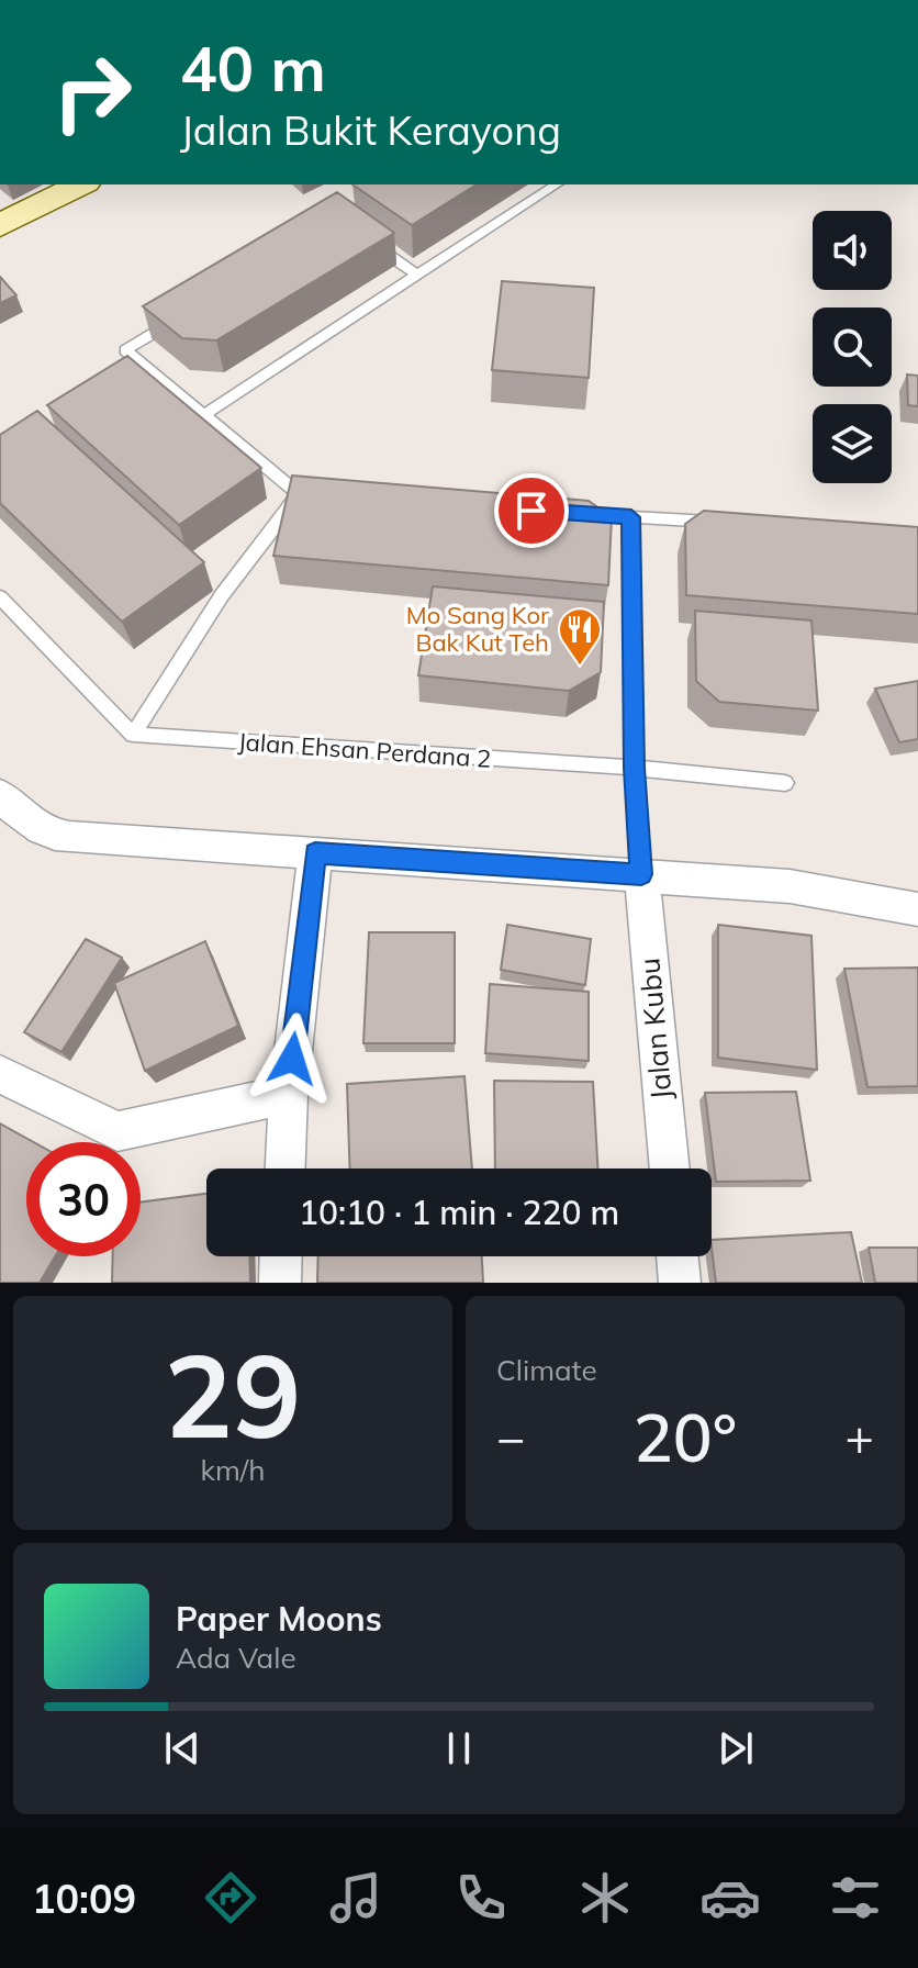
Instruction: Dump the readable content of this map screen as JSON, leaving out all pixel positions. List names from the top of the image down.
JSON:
{
  "streets": {
    "street": ["Jalan Kubu"],
    "lane": ["Jalan Ehsan Perdana 2"]
  },
  "places": {
    "restaurant": ["Mo Sang Kor Bak Kut Teh"]
  },
  "page": {
    "turn": ["40 m", "Jalan Bukit Kerayong"],
    "limit": "30",
    "trip": "10:10 · 1 min · 220 m",
    "tile": [
      ["29", "km/h"],
      "Climate"
    ],
    "heat": ["−", "20°", "+"],
    "song": ["Paper Moons", "Ada Vale"],
    "tabs": "10:09"
  }
}
